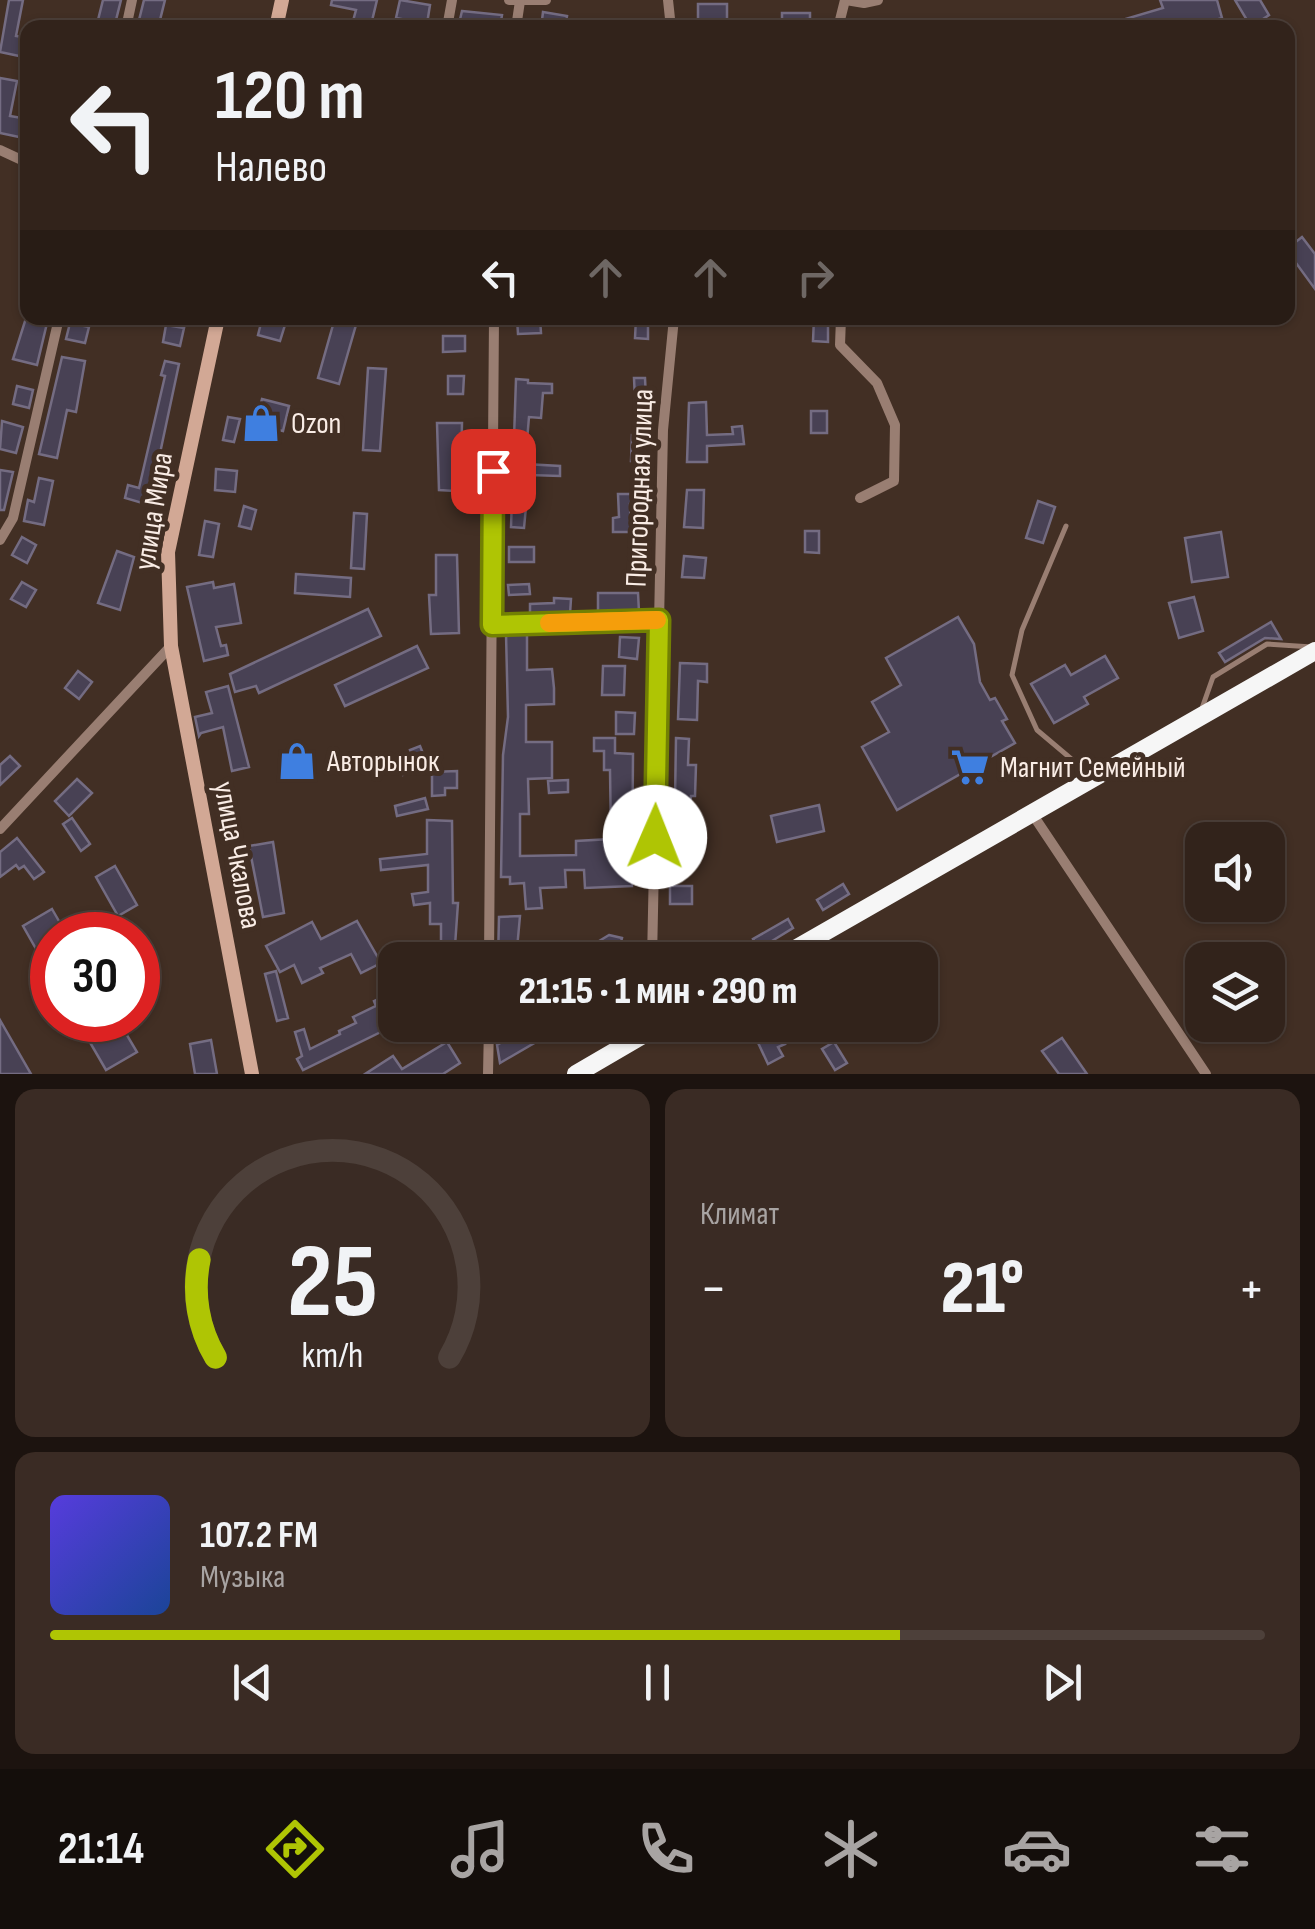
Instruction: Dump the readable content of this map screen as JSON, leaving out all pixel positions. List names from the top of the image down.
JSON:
{
  "streets": {
    "street": ["Пригородная улица", "улица Мира", "улица Чкалова"]
  },
  "crossings": [
    ["улица Мира", "улица Чкалова"]
  ],
  "places": {
    "shop": ["Ozon", "Авторынок"],
    "supermarket": ["Магнит Семейный"]
  },
  "page": {
    "turn": ["120 m", "Налево"],
    "limit": "30",
    "trip": "21:15 · 1 мин · 290 m",
    "tile": "Климат",
    "heat": ["−", "21°", "+"],
    "song": ["107.2 FM", "Музыка"],
    "tabs": "21:14",
    "gauge": ["25", "km/h"]
  }
}
